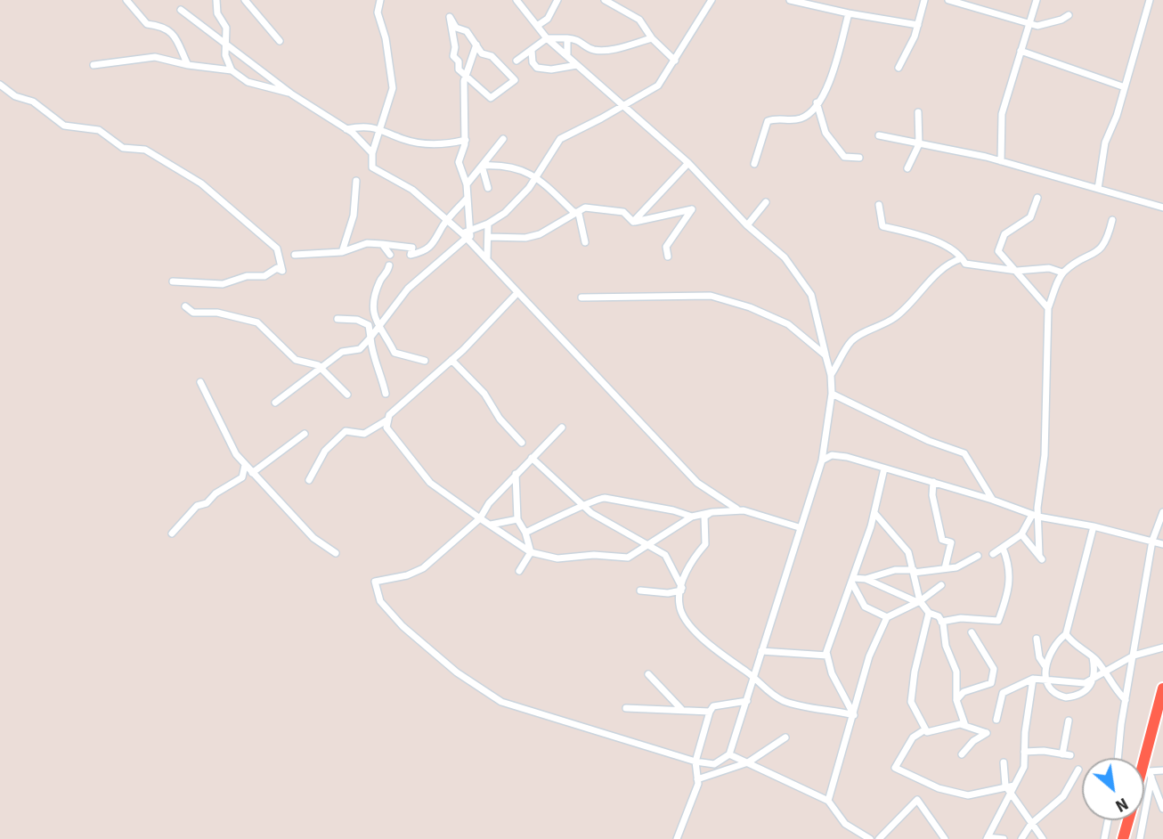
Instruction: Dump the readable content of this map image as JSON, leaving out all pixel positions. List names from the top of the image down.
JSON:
{
  "north": "bottom right"
}
